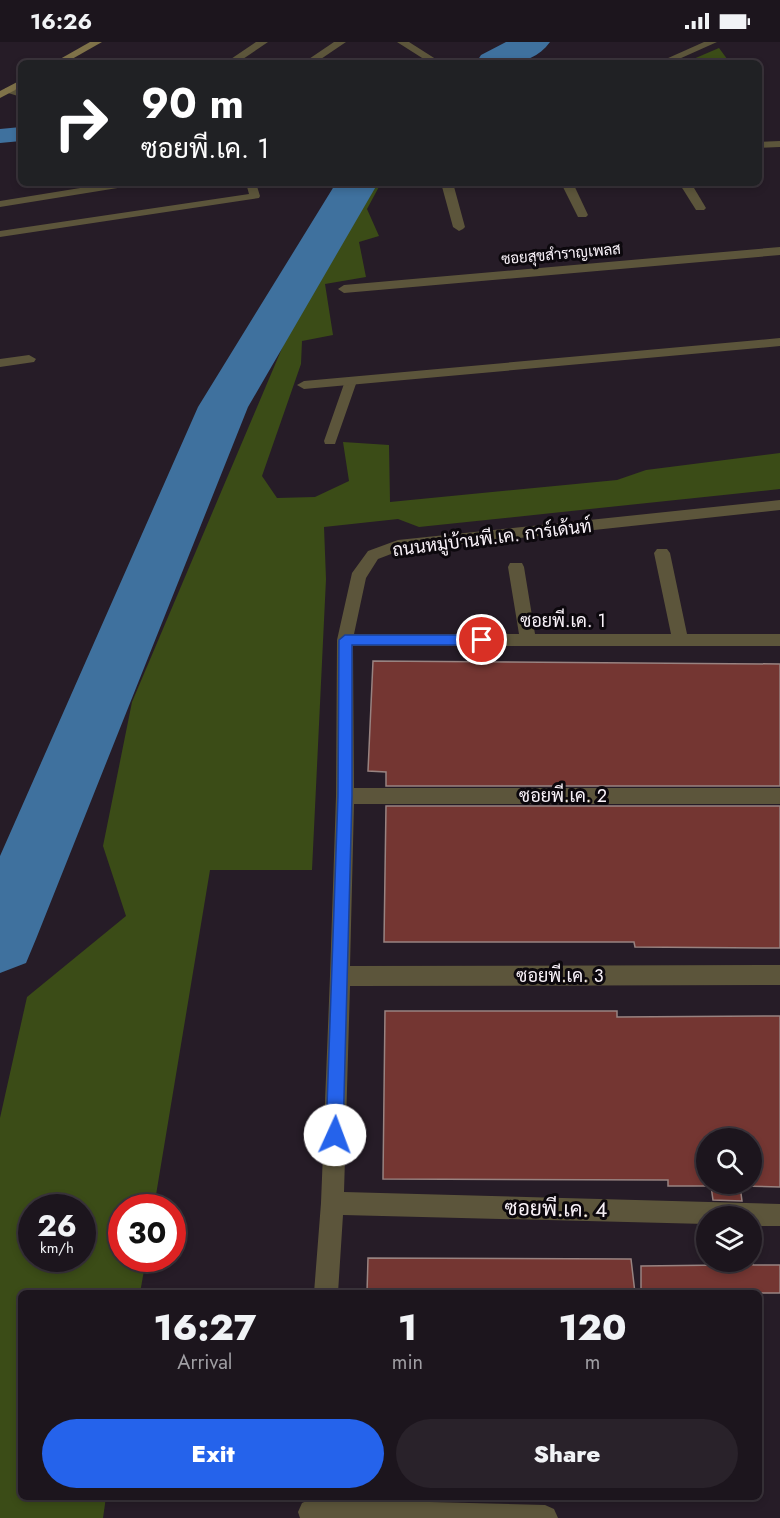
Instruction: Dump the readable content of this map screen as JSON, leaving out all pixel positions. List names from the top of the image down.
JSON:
{
  "streets": {
    "street": [
      "ซอยสุขสำราญเพลส",
      "ถนนหมู่บ้านพี.เค. การ์เด้นท์",
      "ซอยพี.เค. 1",
      "ซอยพี.เค. 2",
      "ซอยพี.เค. 3",
      "ซอยพี.เค. 4"
    ]
  },
  "crossings": [
    ["ถนนหมู่บ้านพี.เค. การ์เด้นท์", "ซอยพี.เค. 1"],
    ["ถนนหมู่บ้านพี.เค. การ์เด้นท์", "ซอยพี.เค. 2"],
    ["ถนนหมู่บ้านพี.เค. การ์เด้นท์", "ซอยพี.เค. 3"],
    ["ถนนหมู่บ้านพี.เค. การ์เด้นท์", "ซอยพี.เค. 4"]
  ],
  "page": {
    "status": "16:26",
    "turn": ["90 m", "ซอยพี.เค. 1"],
    "speed": "26 km/h",
    "limit": "30",
    "eta": [
      "16:27",
      "Arrival",
      "1",
      "min",
      "120",
      "m"
    ],
    "buttons": ["Exit", "Share"]
  }
}
